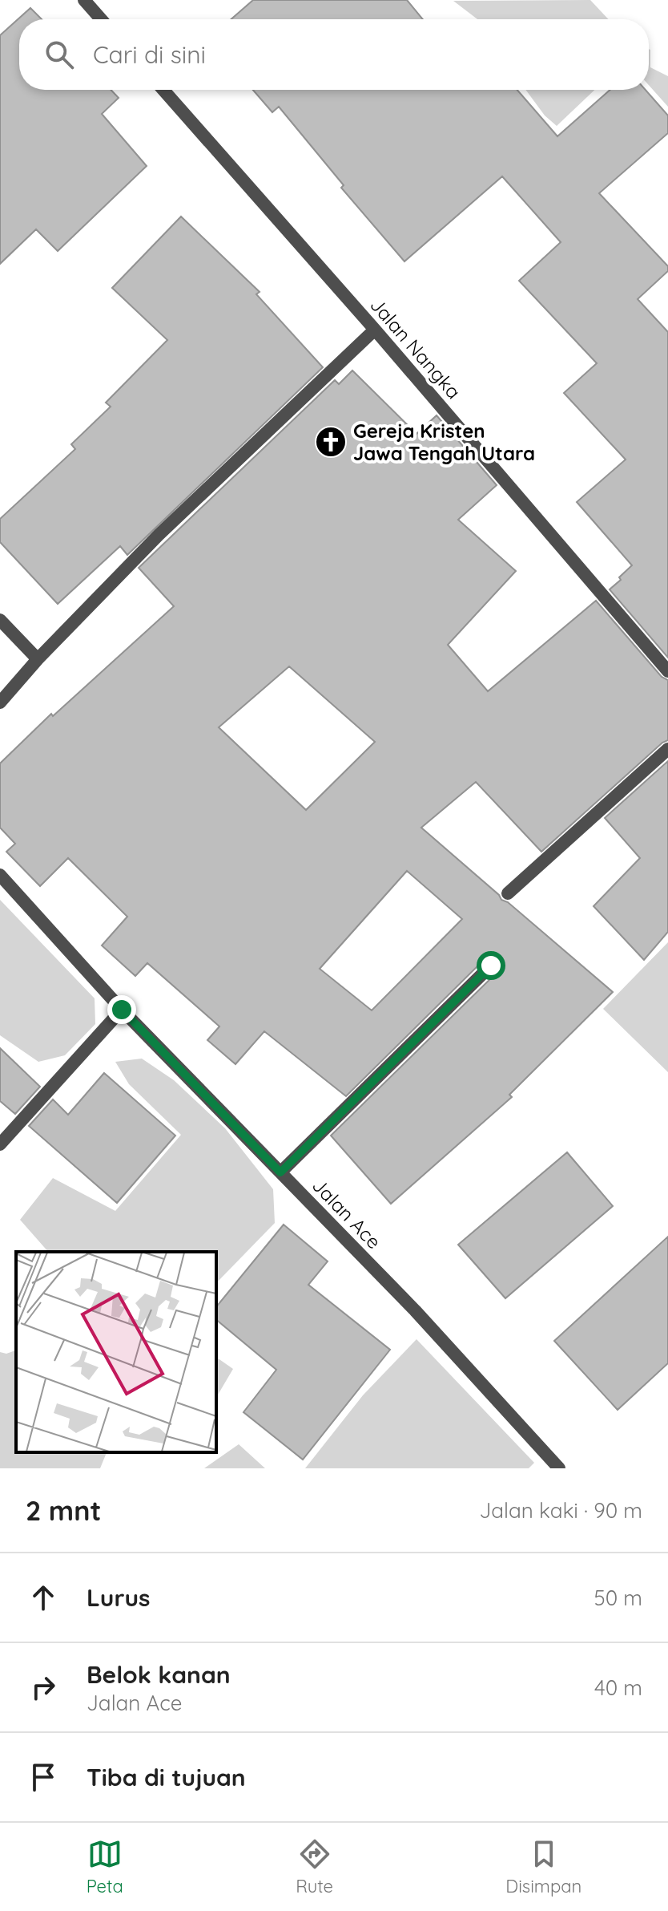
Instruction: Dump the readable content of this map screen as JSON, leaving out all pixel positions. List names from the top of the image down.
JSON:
{
  "streets": {
    "street": ["Jalan Nangka", "Jalan Ace"]
  },
  "places": {
    "church": ["Gereja Kristen Jawa Tengah Utara"]
  },
  "page": {
    "search": "Cari di sini",
    "heading": ["2 mnt", "Jalan kaki · 90 m"],
    "list": [
      ["Lurus", "50 m"],
      ["Belok kanan", "Jalan Ace", "40 m"],
      "Tiba di tujuan"
    ],
    "nav": ["Peta", "Rute", "Disimpan"]
  }
}
